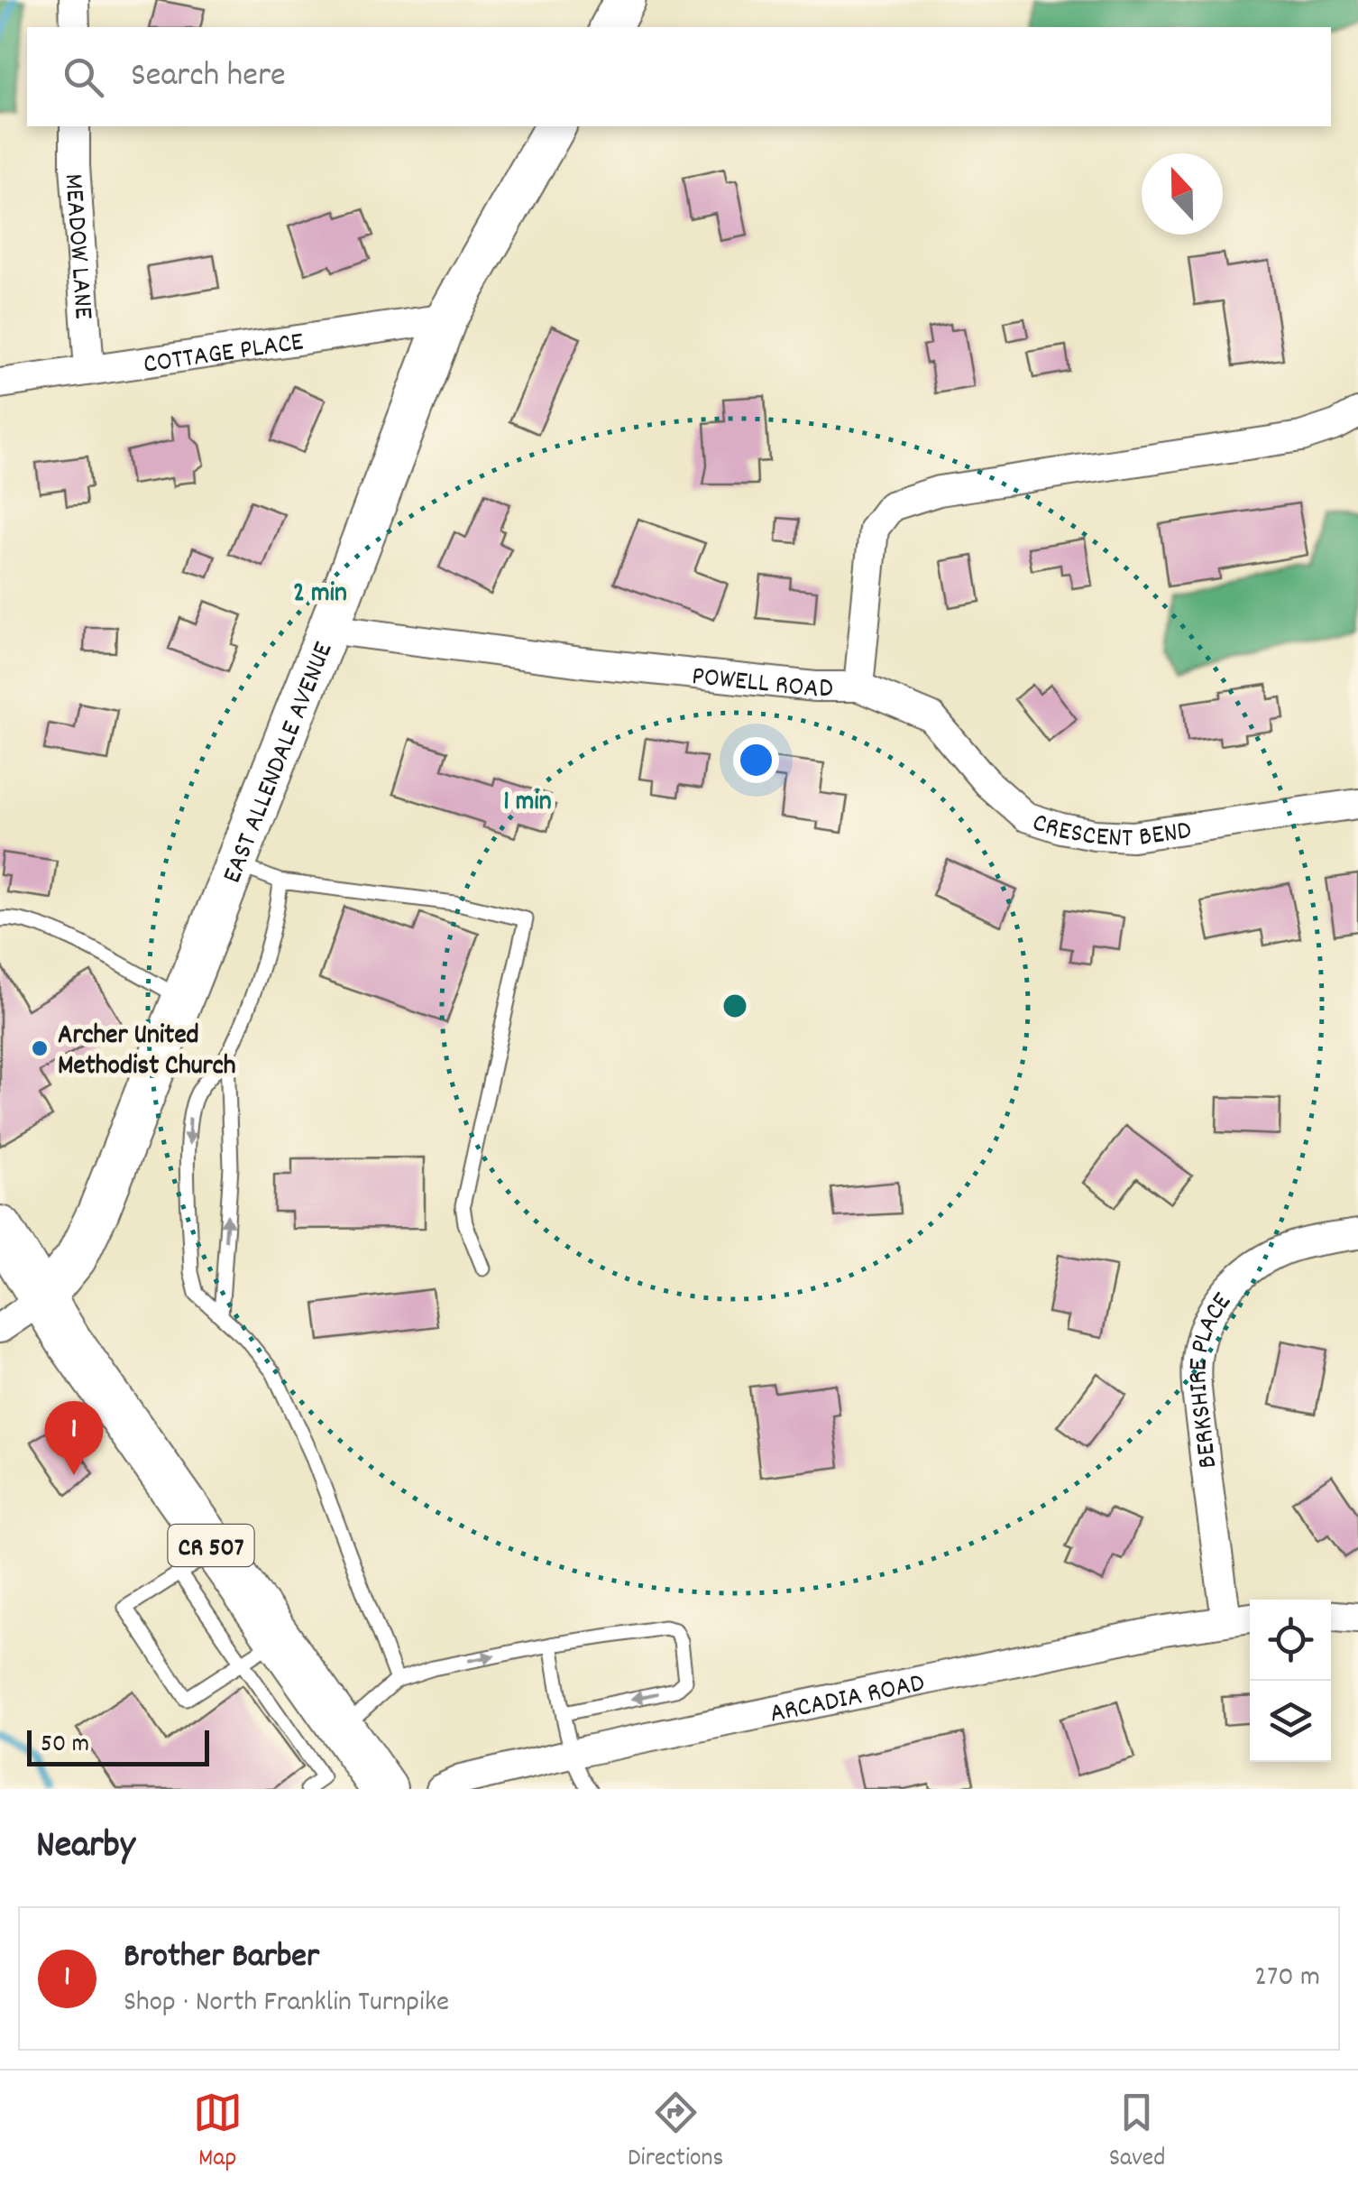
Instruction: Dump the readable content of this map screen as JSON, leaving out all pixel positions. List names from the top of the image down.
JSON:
{
  "streets": {
    "main road": ["EAST ALLENDALE AVENUE", "CR 507"],
    "street": [
      "MEADOW LANE",
      "COTTAGE PLACE",
      "POWELL ROAD",
      "CRESCENT BEND",
      "BERKSHIRE PLACE",
      "ARCADIA ROAD"
    ]
  },
  "crossings": [
    ["MEADOW LANE", "COTTAGE PLACE"],
    ["COTTAGE PLACE", "EAST ALLENDALE AVENUE"],
    ["POWELL ROAD", "EAST ALLENDALE AVENUE"],
    ["POWELL ROAD", "CRESCENT BEND"],
    ["EAST ALLENDALE AVENUE", "CR 507"],
    ["BERKSHIRE PLACE", "ARCADIA ROAD"]
  ],
  "places": ["Archer United Methodist Church"],
  "scale_bar": "50 m",
  "north": "top",
  "page": {
    "search": "Search here",
    "pins": "1",
    "scale": "50 m",
    "heading": "Nearby",
    "list": [
      {
        "mark": "1",
        "name": "Brother Barber",
        "note": "Shop · North Franklin Turnpike",
        "value": "270 m"
      }
    ],
    "nav": ["Map", "Directions", "Saved"]
  },
  "rings": ["2 min", "1 min"]
}
